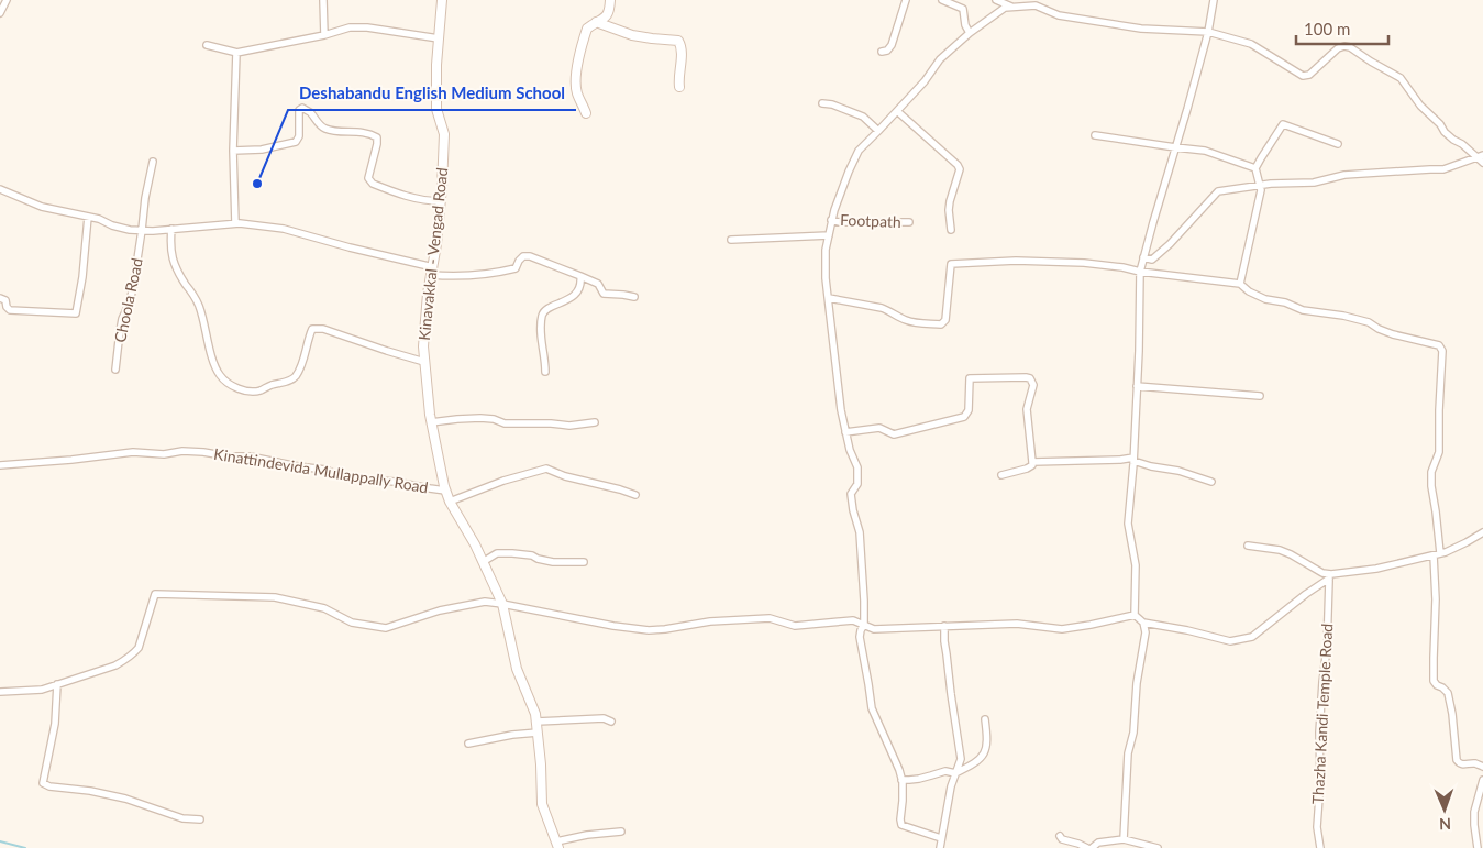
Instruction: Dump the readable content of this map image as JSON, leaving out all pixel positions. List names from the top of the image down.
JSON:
{
  "streets": {
    "main road": ["Kinavakkal - Vengad Road"],
    "street": [
      "Footpath",
      "Choola Road",
      "Kinattindevida Mullappally Road",
      "Thazha Kandi Temple Road"
    ]
  },
  "crossings": [
    ["Kinavakkal - Vengad Road", "Kinattindevida Mullappally Road"]
  ],
  "places": ["Deshabandu English Medium School"],
  "scale_bar": "100 m",
  "north": "bottom"
}
